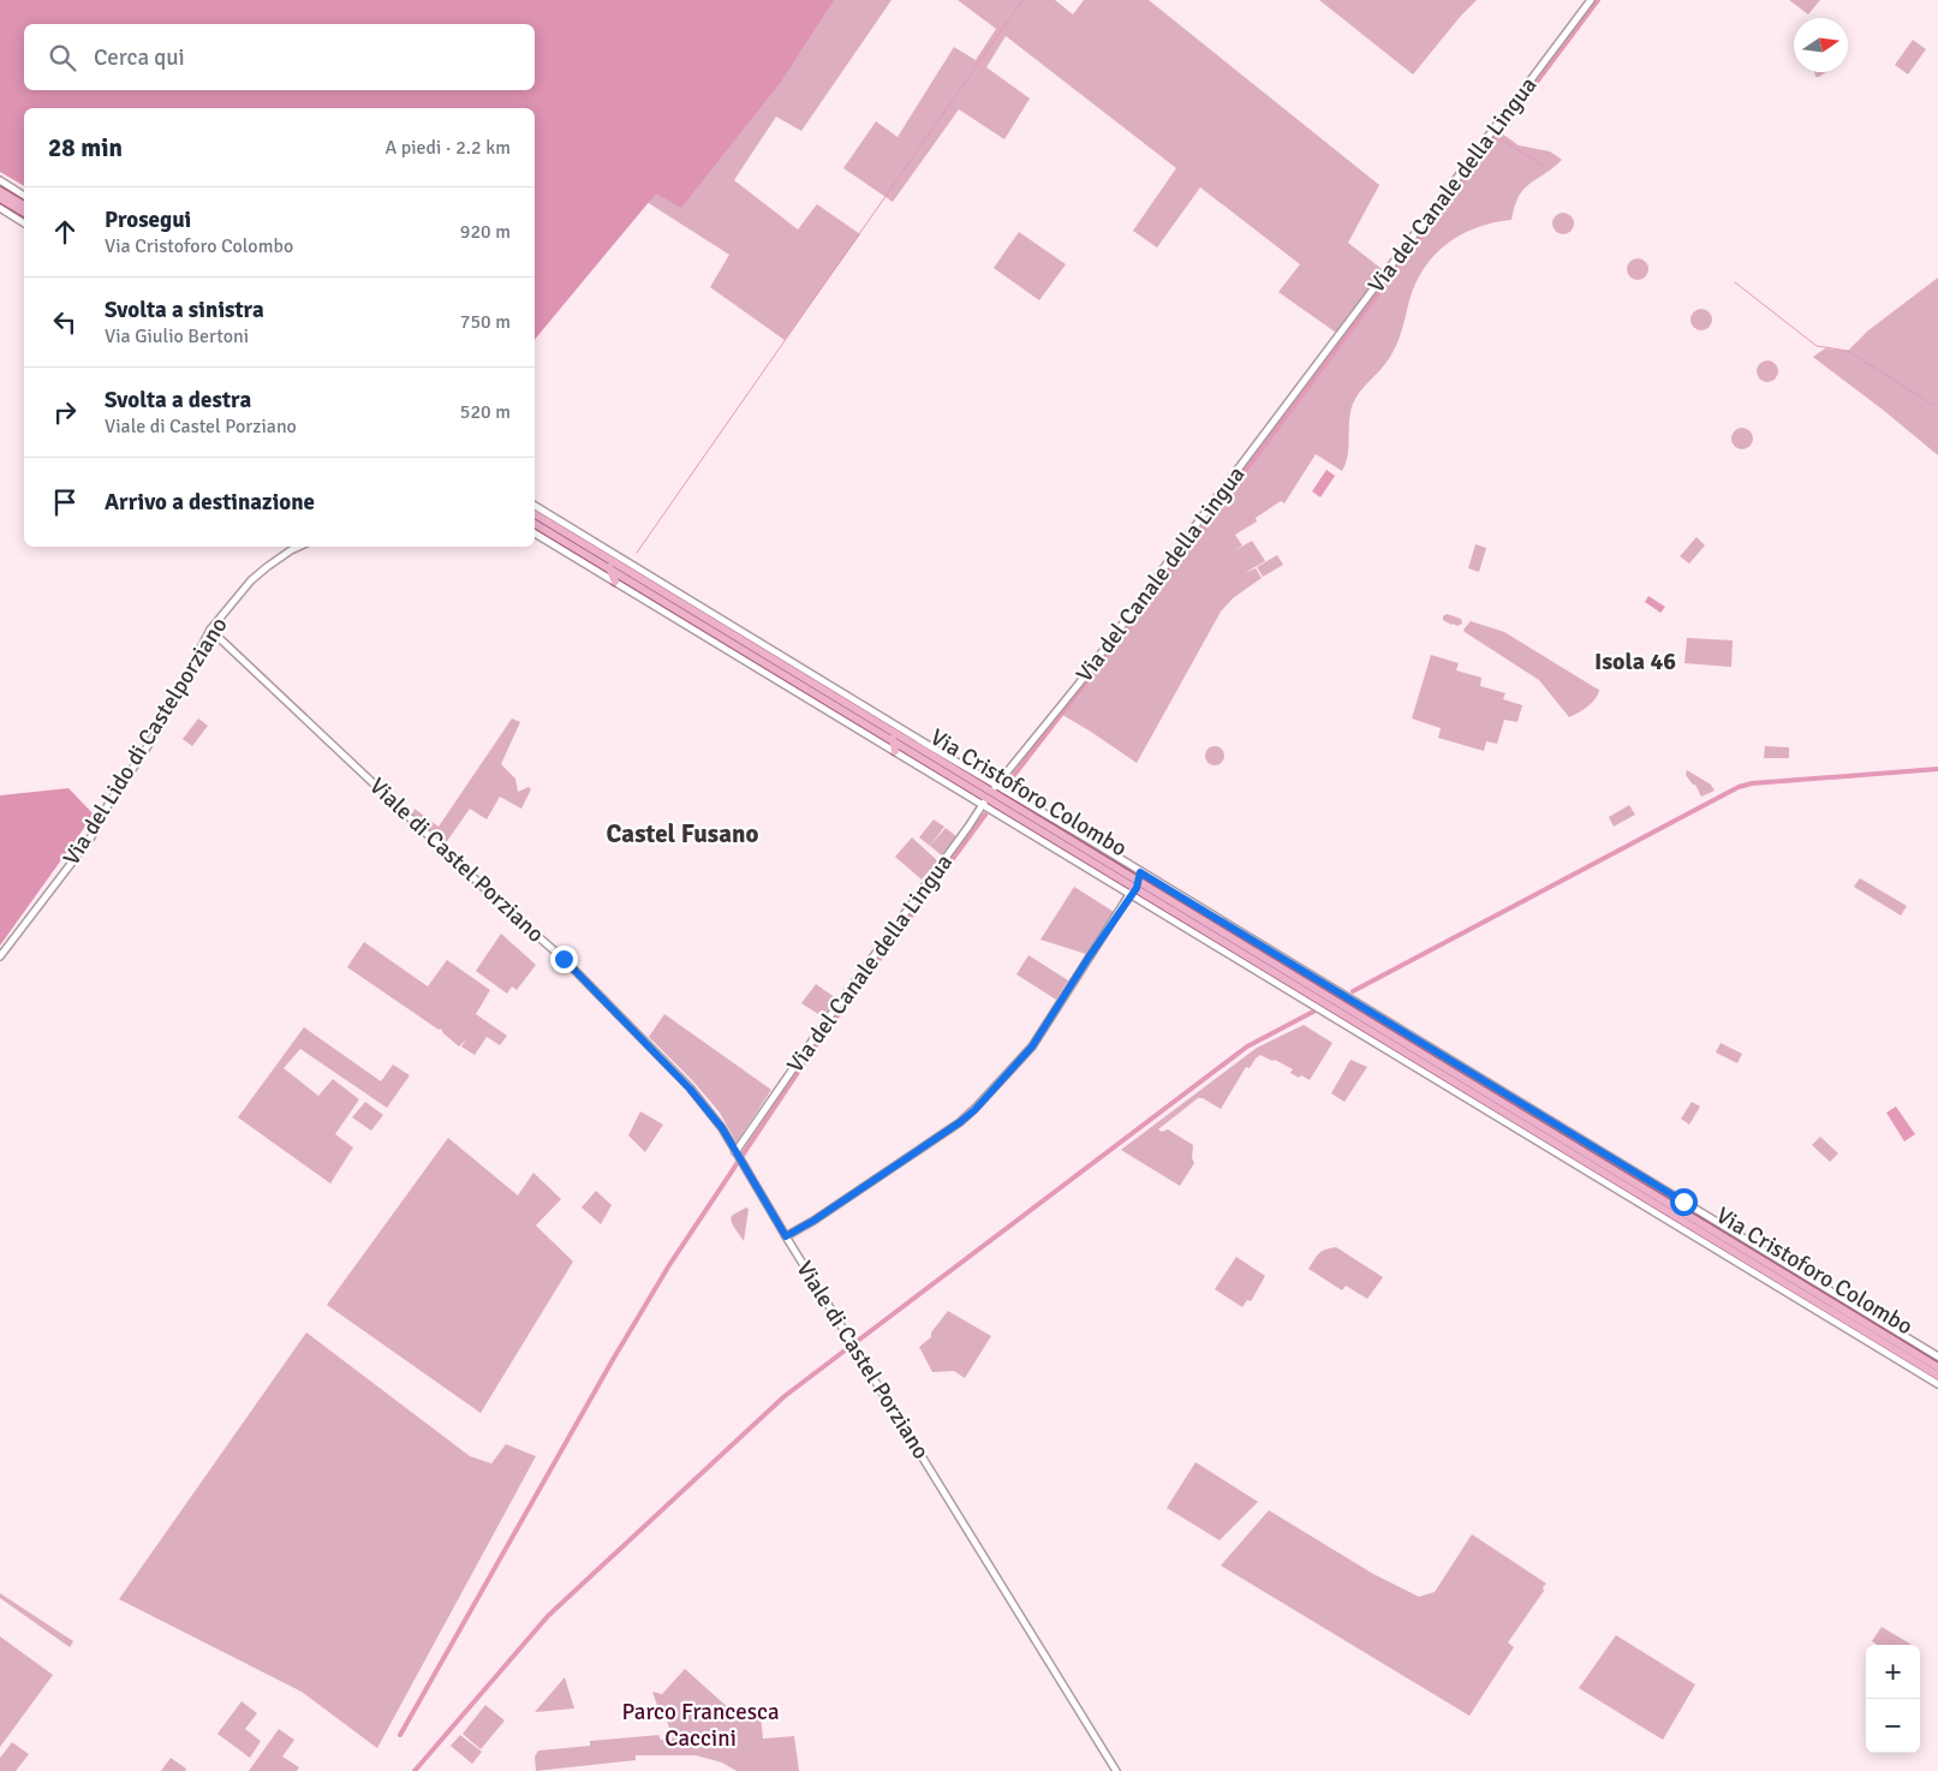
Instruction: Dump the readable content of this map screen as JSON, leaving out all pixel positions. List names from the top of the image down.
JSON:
{
  "streets": {
    "main road": ["Via Cristoforo Colombo"],
    "street": ["Via del Canale della Lingua", "Via del Lido di Castelporziano", "Viale di Castel Porziano"]
  },
  "crossings": [
    ["Via del Canale della Lingua", "Via Cristoforo Colombo"],
    ["Via del Canale della Lingua", "Viale di Castel Porziano"],
    ["Via del Lido di Castelporziano", "Viale di Castel Porziano"]
  ],
  "districts": ["Isola 46", "Castel Fusano"],
  "parks": ["Parco Francesca Caccini"],
  "north": "right",
  "page": {
    "search": "Cerca qui",
    "heading": ["28 min", "A piedi · 2.2 km"],
    "list": [
      ["Prosegui", "Via Cristoforo Colombo", "920 m"],
      ["Svolta a sinistra", "Via Giulio Bertoni", "750 m"],
      ["Svolta a destra", "Viale di Castel Porziano", "520 m"],
      "Arrivo a destinazione"
    ],
    "map_buttons": ["+", "−"]
  }
}
